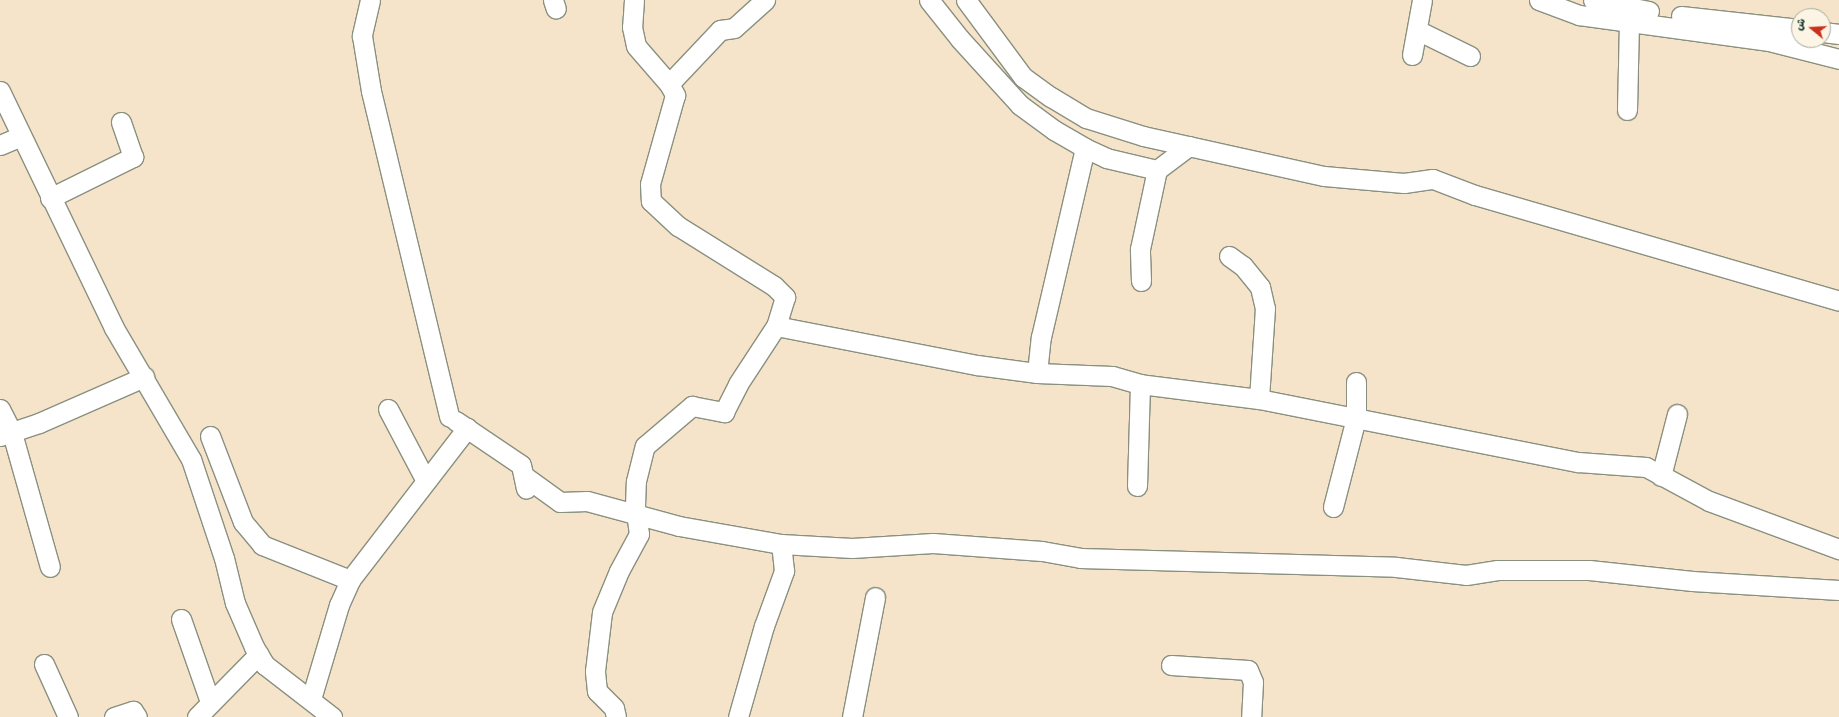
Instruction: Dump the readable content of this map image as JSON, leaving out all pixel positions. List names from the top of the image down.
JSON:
{
  "north": "left"
}
